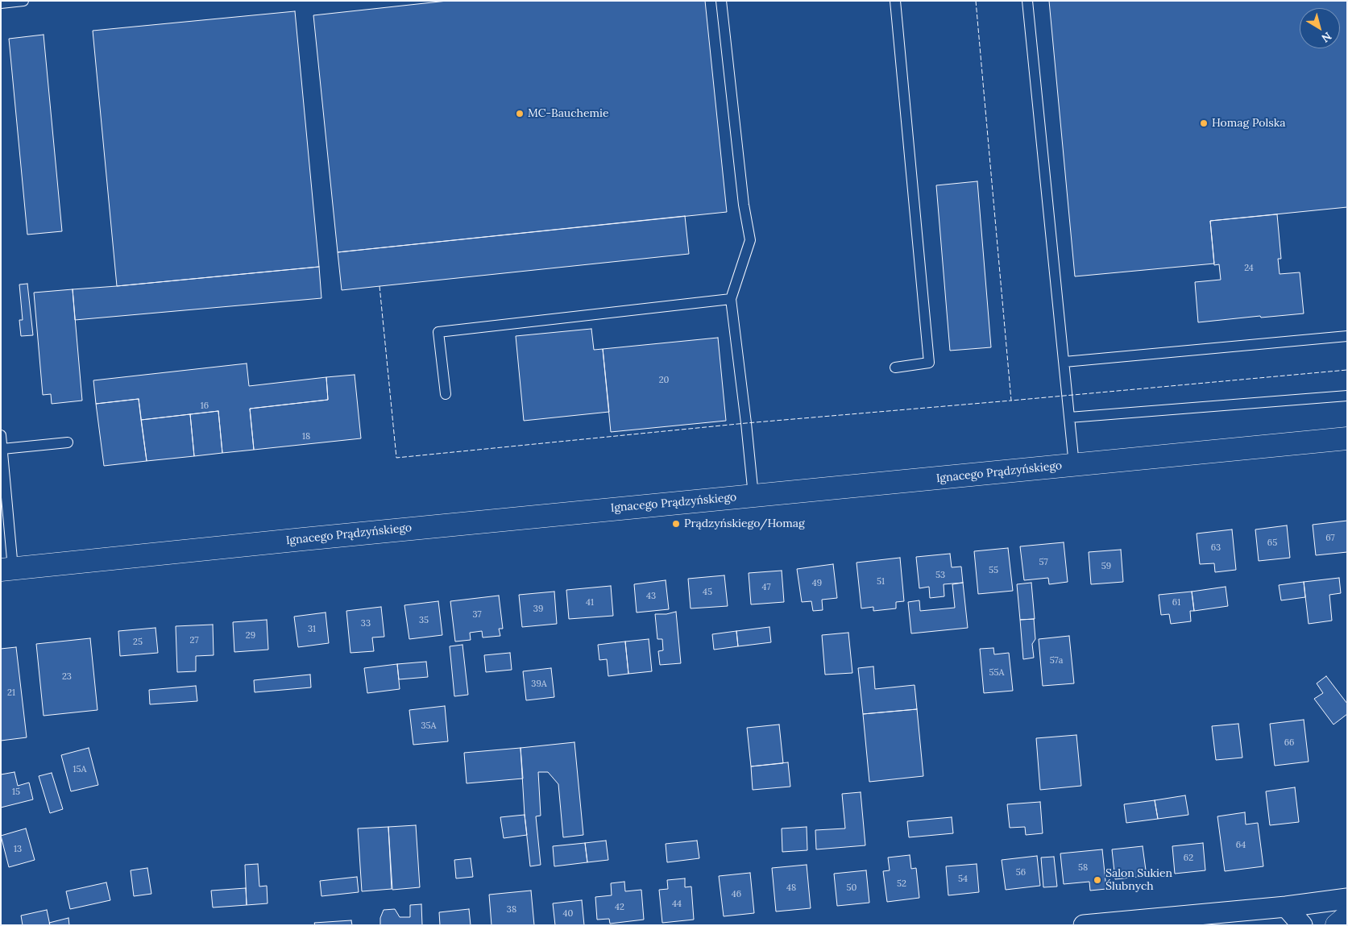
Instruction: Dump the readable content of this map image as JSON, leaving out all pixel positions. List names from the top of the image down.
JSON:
{
  "streets": {
    "street": ["Ignacego Prądzyńskiego"]
  },
  "places": [
    "MC-Bauchemie",
    "Homag Polska",
    "Prądzyńskiego/Homag",
    "Salon Sukien Ślubnych"
  ],
  "house_numbers": [
    "24",
    "20",
    "16",
    "18",
    "67",
    "65",
    "63",
    "57",
    "59",
    "55",
    "53",
    "51",
    "49",
    "47",
    "45",
    "43",
    "41",
    "61",
    "39",
    "37",
    "35",
    "33",
    "31",
    "29",
    "27",
    "25",
    "57a",
    "55A",
    "23",
    "39A",
    "21",
    "35A",
    "66",
    "15A",
    "15",
    "64",
    "13",
    "62",
    "58",
    "56",
    "54",
    "52",
    "48",
    "50",
    "46",
    "44",
    "42",
    "38",
    "40"
  ],
  "north": "bottom right"
}
